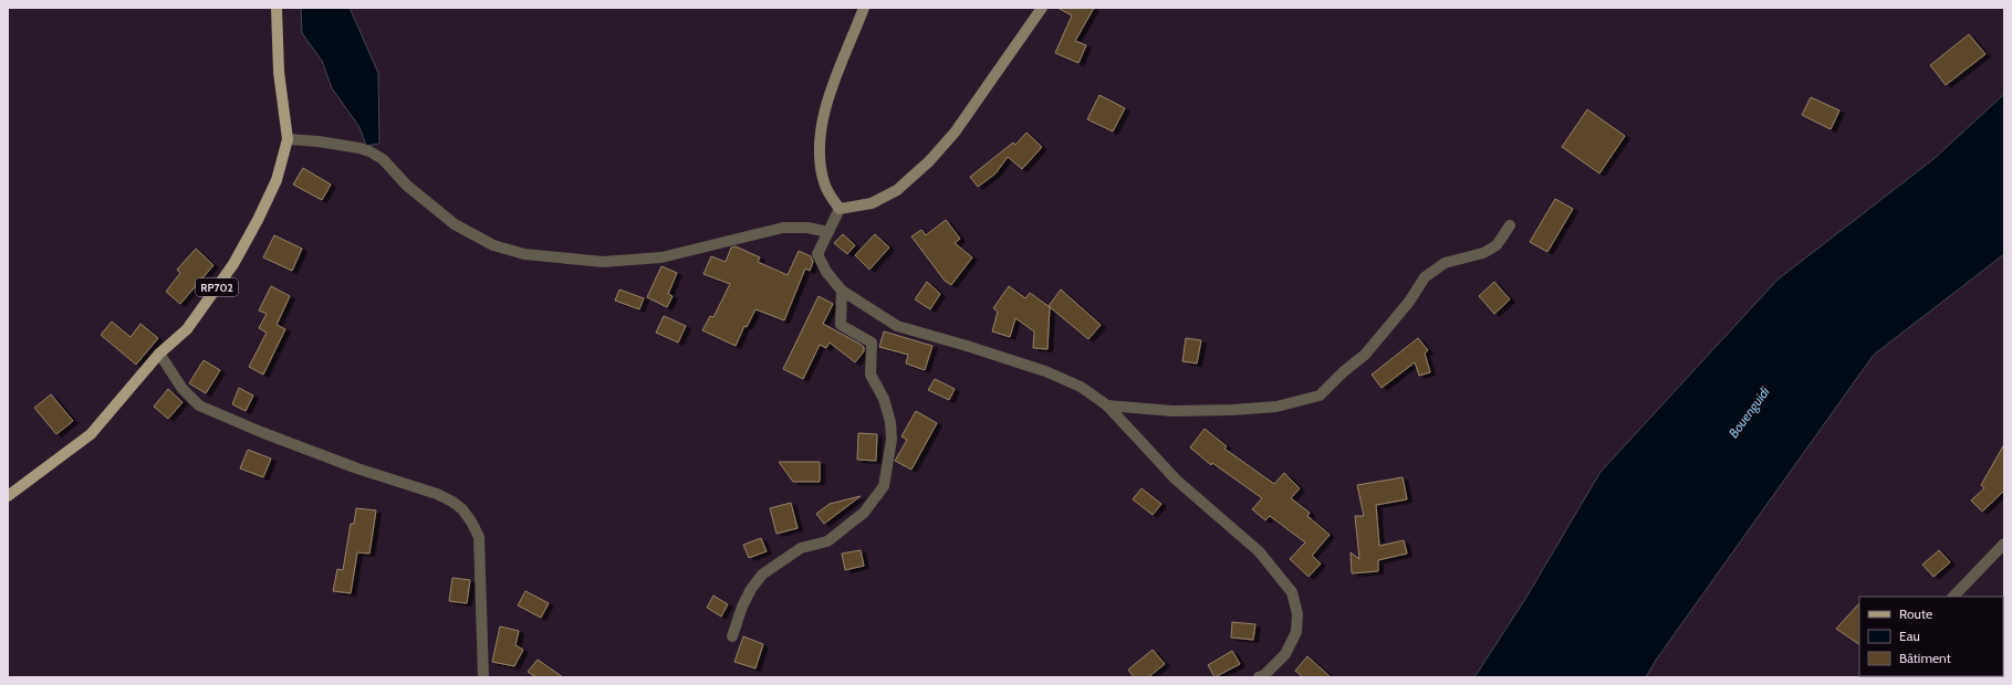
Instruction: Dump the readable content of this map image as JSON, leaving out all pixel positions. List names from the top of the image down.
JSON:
{
  "streets": {
    "main road": ["RP702"]
  },
  "water": ["Bouenguidi"],
  "legend": ["Route", "Eau", "Bâtiment"]
}
